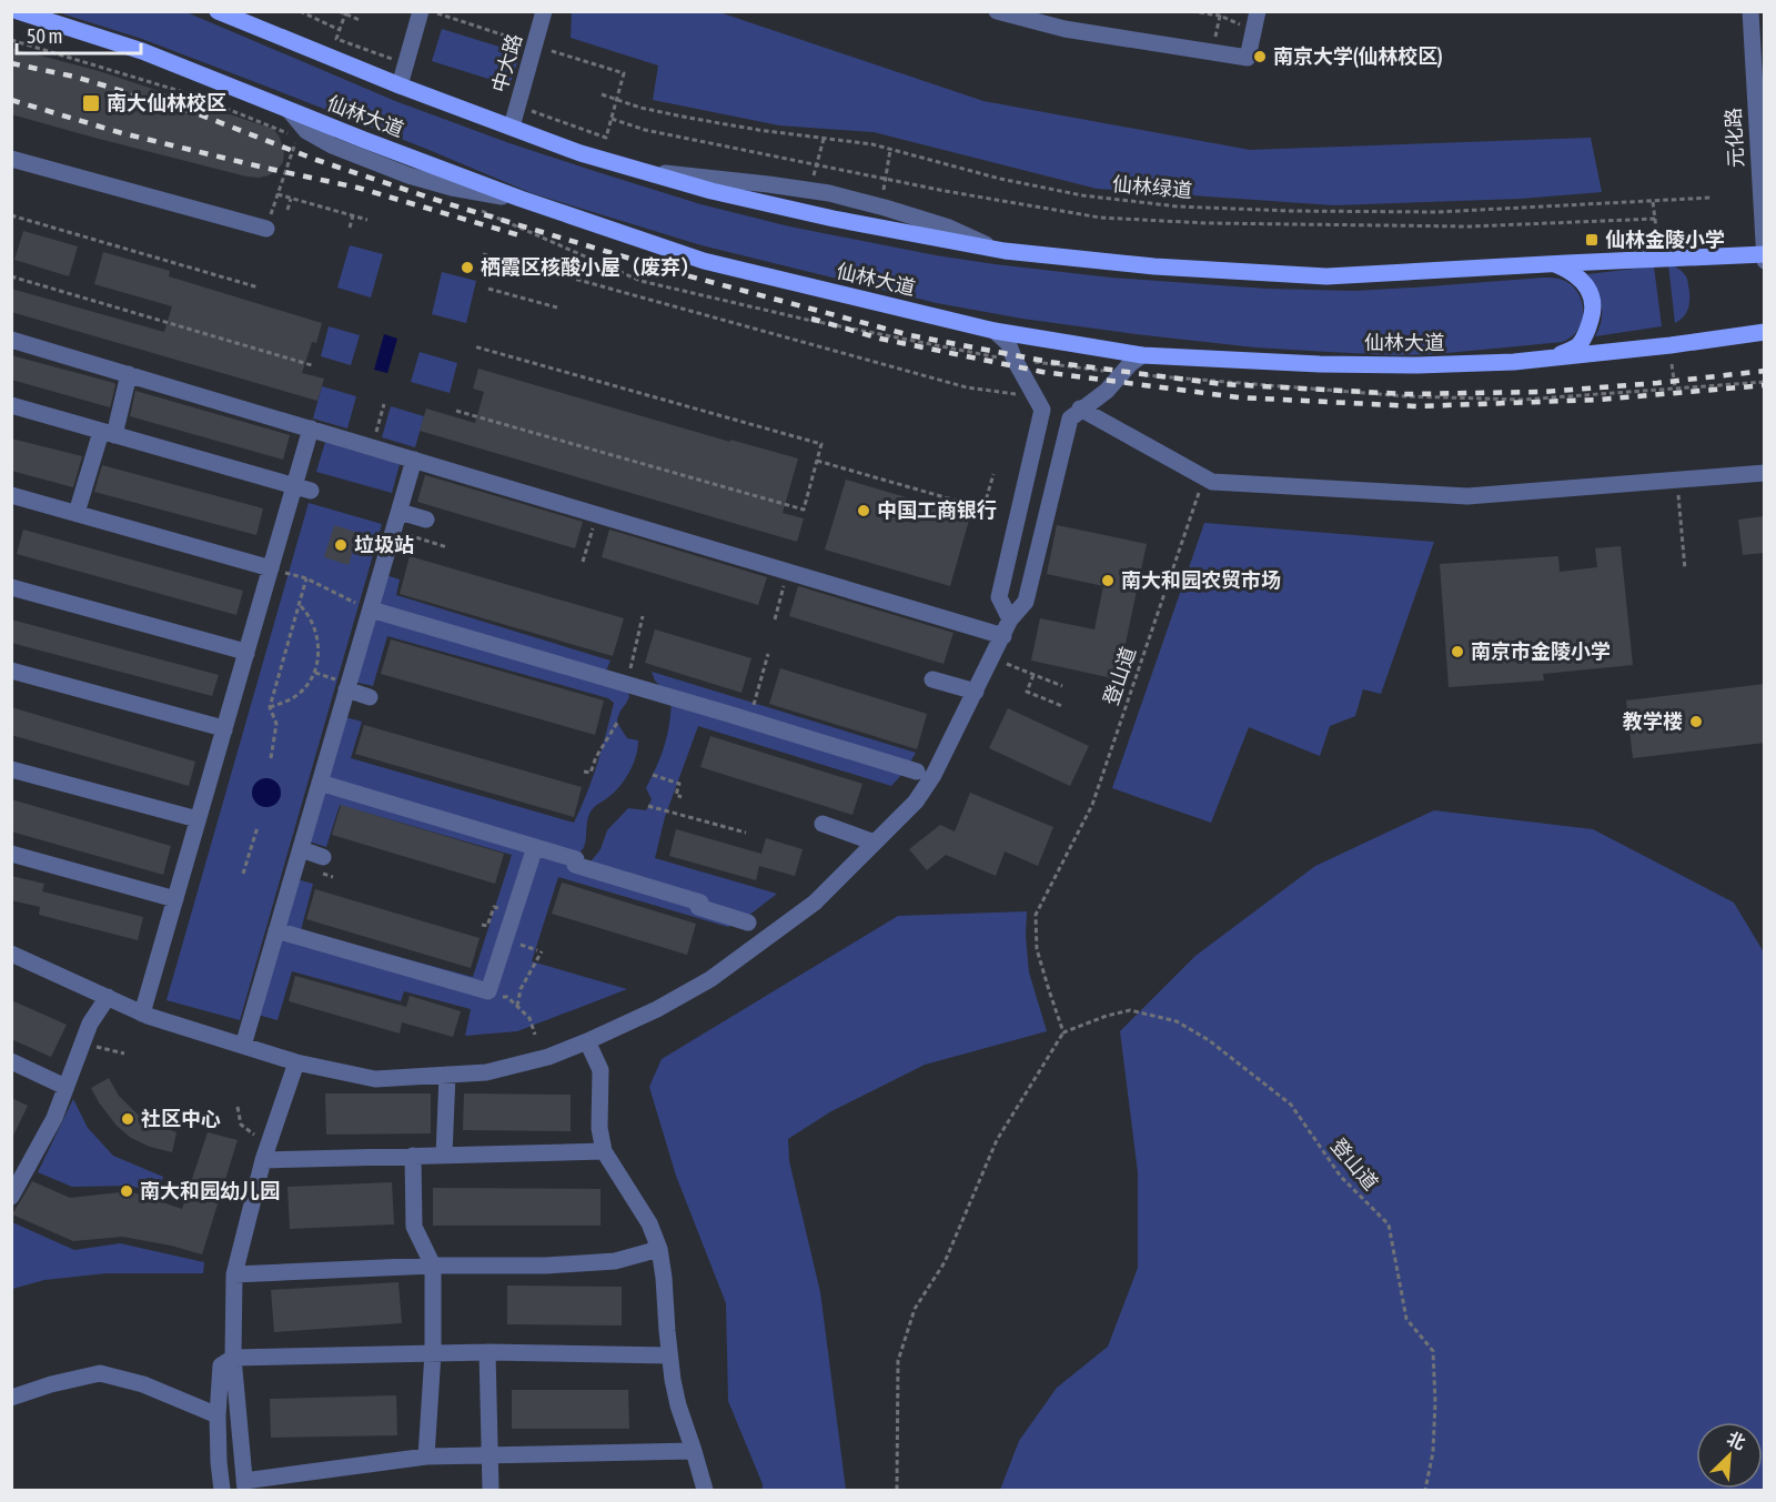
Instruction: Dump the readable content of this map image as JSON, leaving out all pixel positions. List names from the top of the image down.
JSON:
{
  "streets": {
    "main road": ["仙林大道"],
    "street": ["中大路", "元化路"],
    "path": ["仙林绿道", "登山道"]
  },
  "crossings": [
    ["中大路", "仙林大道"],
    ["仙林大道", "元化路"]
  ],
  "places": {
    "other": [
      "南京大学(仙林校区)",
      "栖霞区核酸小屋（废弃）",
      "中国工商银行",
      "垃圾站",
      "南大和园农贸市场",
      "南京市金陵小学",
      "教学楼",
      "社区中心",
      "南大和园幼儿园"
    ],
    "transit": ["南大仙林校区", "仙林金陵小学"]
  },
  "scale_bar": "50 m",
  "north": "top right"
}
